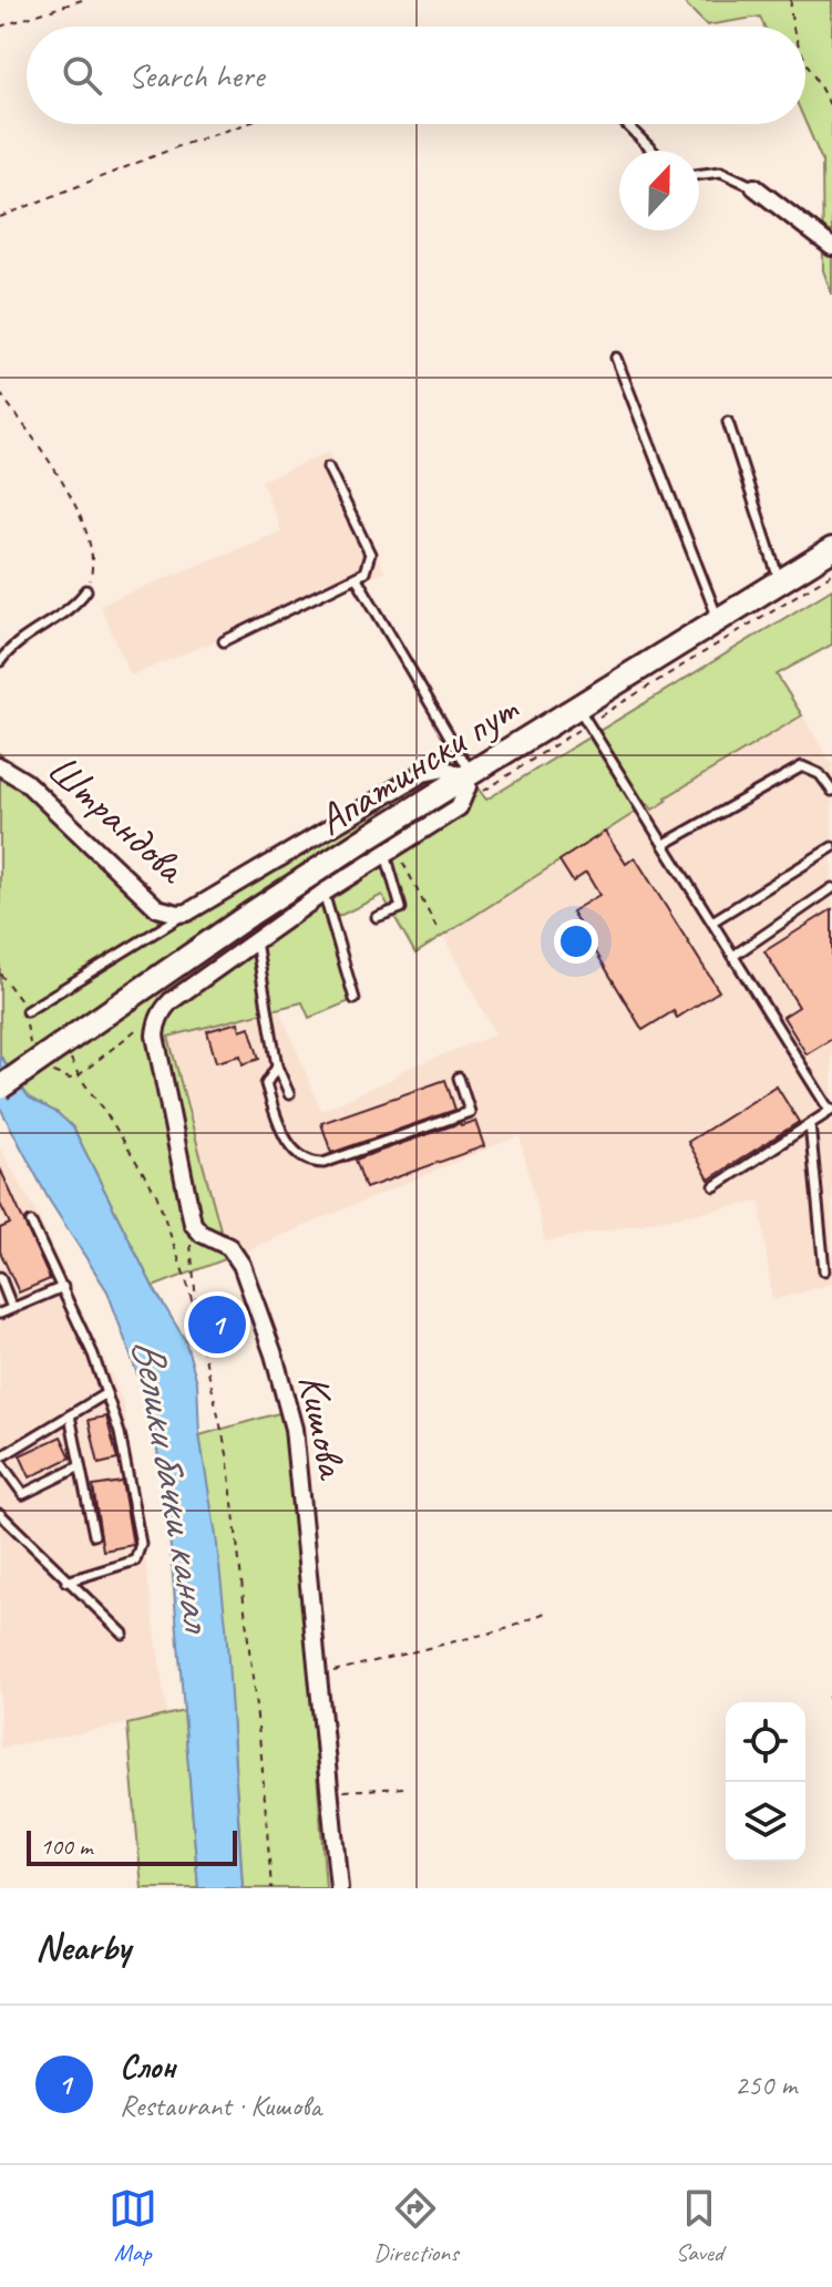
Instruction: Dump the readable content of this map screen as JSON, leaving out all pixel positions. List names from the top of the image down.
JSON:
{
  "streets": {
    "main road": ["Апатински пут"],
    "street": ["Штрандова", "Кишова"]
  },
  "crossings": [
    ["Апатински пут", "Штрандова"]
  ],
  "water": ["Велики бачки канал"],
  "scale_bar": "100 m",
  "north": "top",
  "page": {
    "search": "Search here",
    "pins": "1",
    "scale": "100 m",
    "heading": "Nearby",
    "list": [
      {
        "mark": "1",
        "name": "Слон",
        "note": "Restaurant · Кишова",
        "value": "250 m"
      }
    ],
    "nav": ["Map", "Directions", "Saved"]
  }
}
